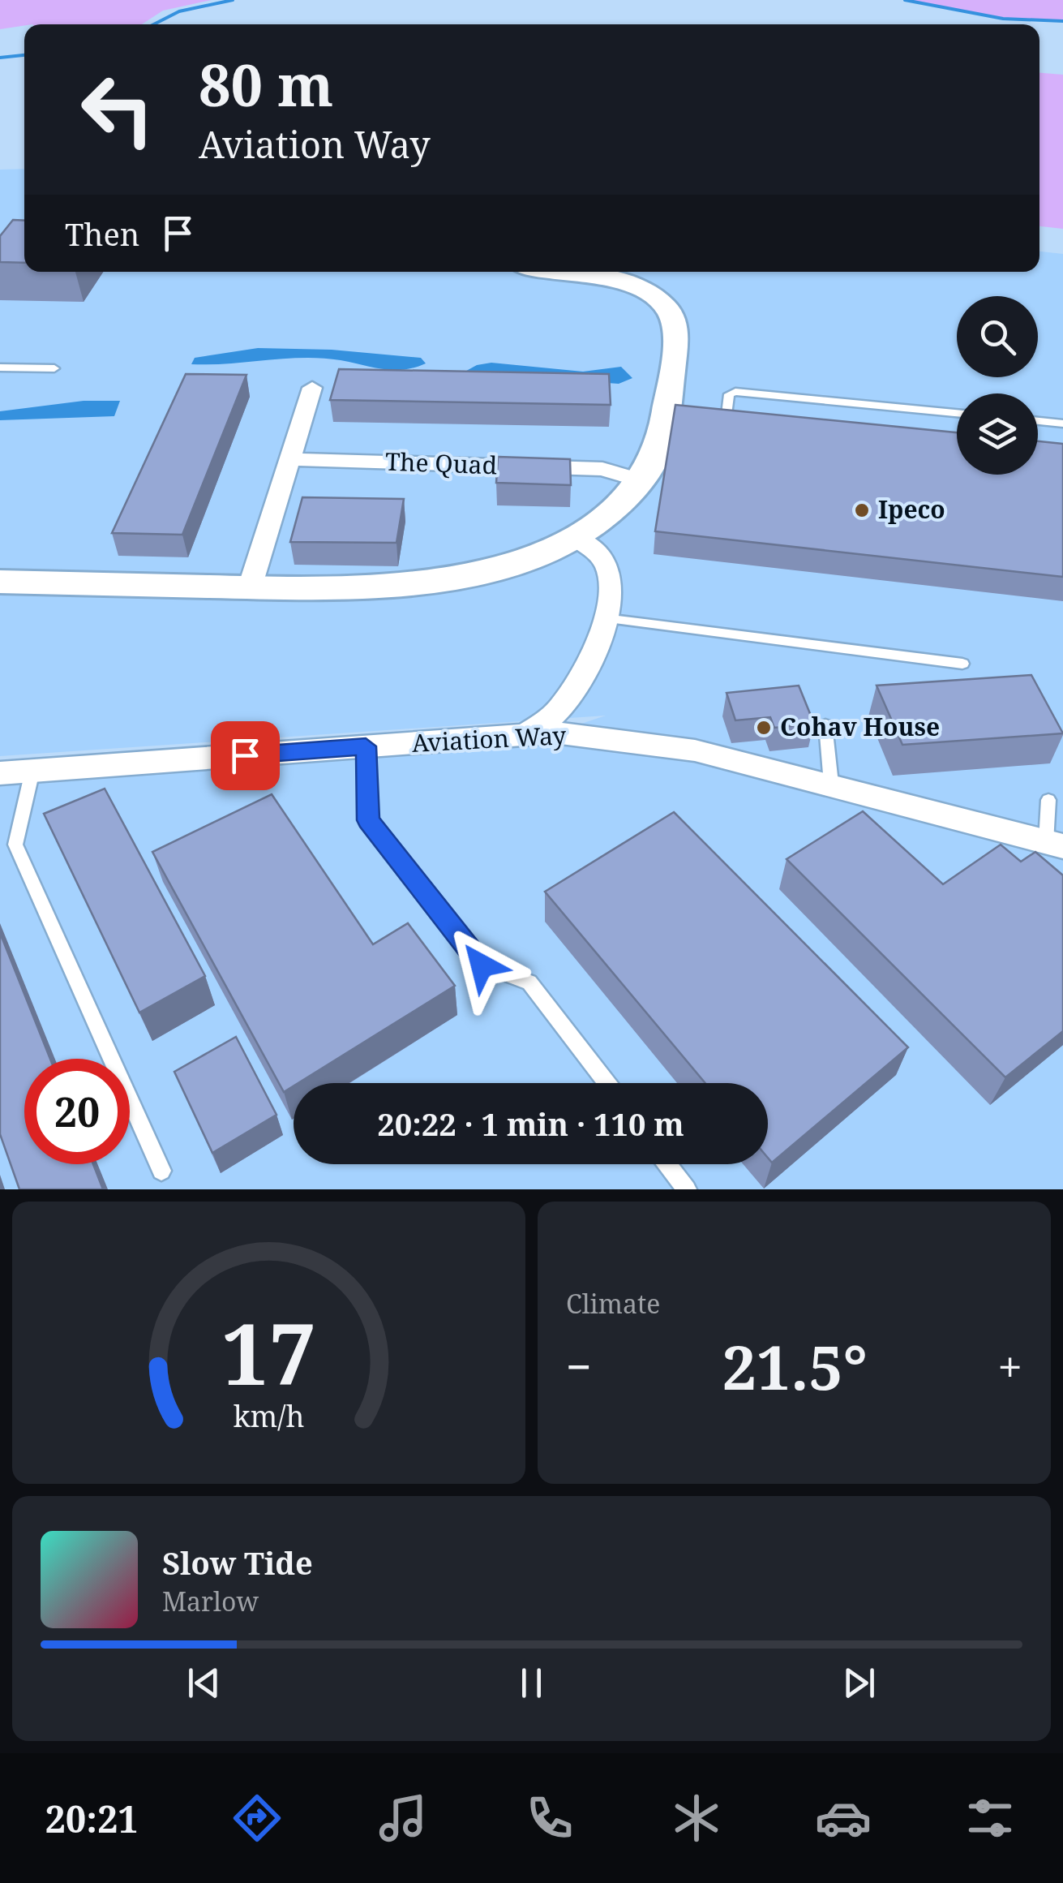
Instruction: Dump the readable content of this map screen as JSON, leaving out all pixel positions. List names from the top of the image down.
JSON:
{
  "streets": {
    "street": ["The Quad", "Aviation Way"]
  },
  "places": ["Ipeco", "Cohav House"],
  "page": {
    "turn": ["80 m", "Aviation Way"],
    "then": "Then",
    "limit": "20",
    "trip": "20:22 · 1 min · 110 m",
    "tile": "Climate",
    "heat": ["−", "21.5°", "+"],
    "song": ["Slow Tide", "Marlow"],
    "tabs": "20:21",
    "gauge": ["17", "km/h"]
  }
}
